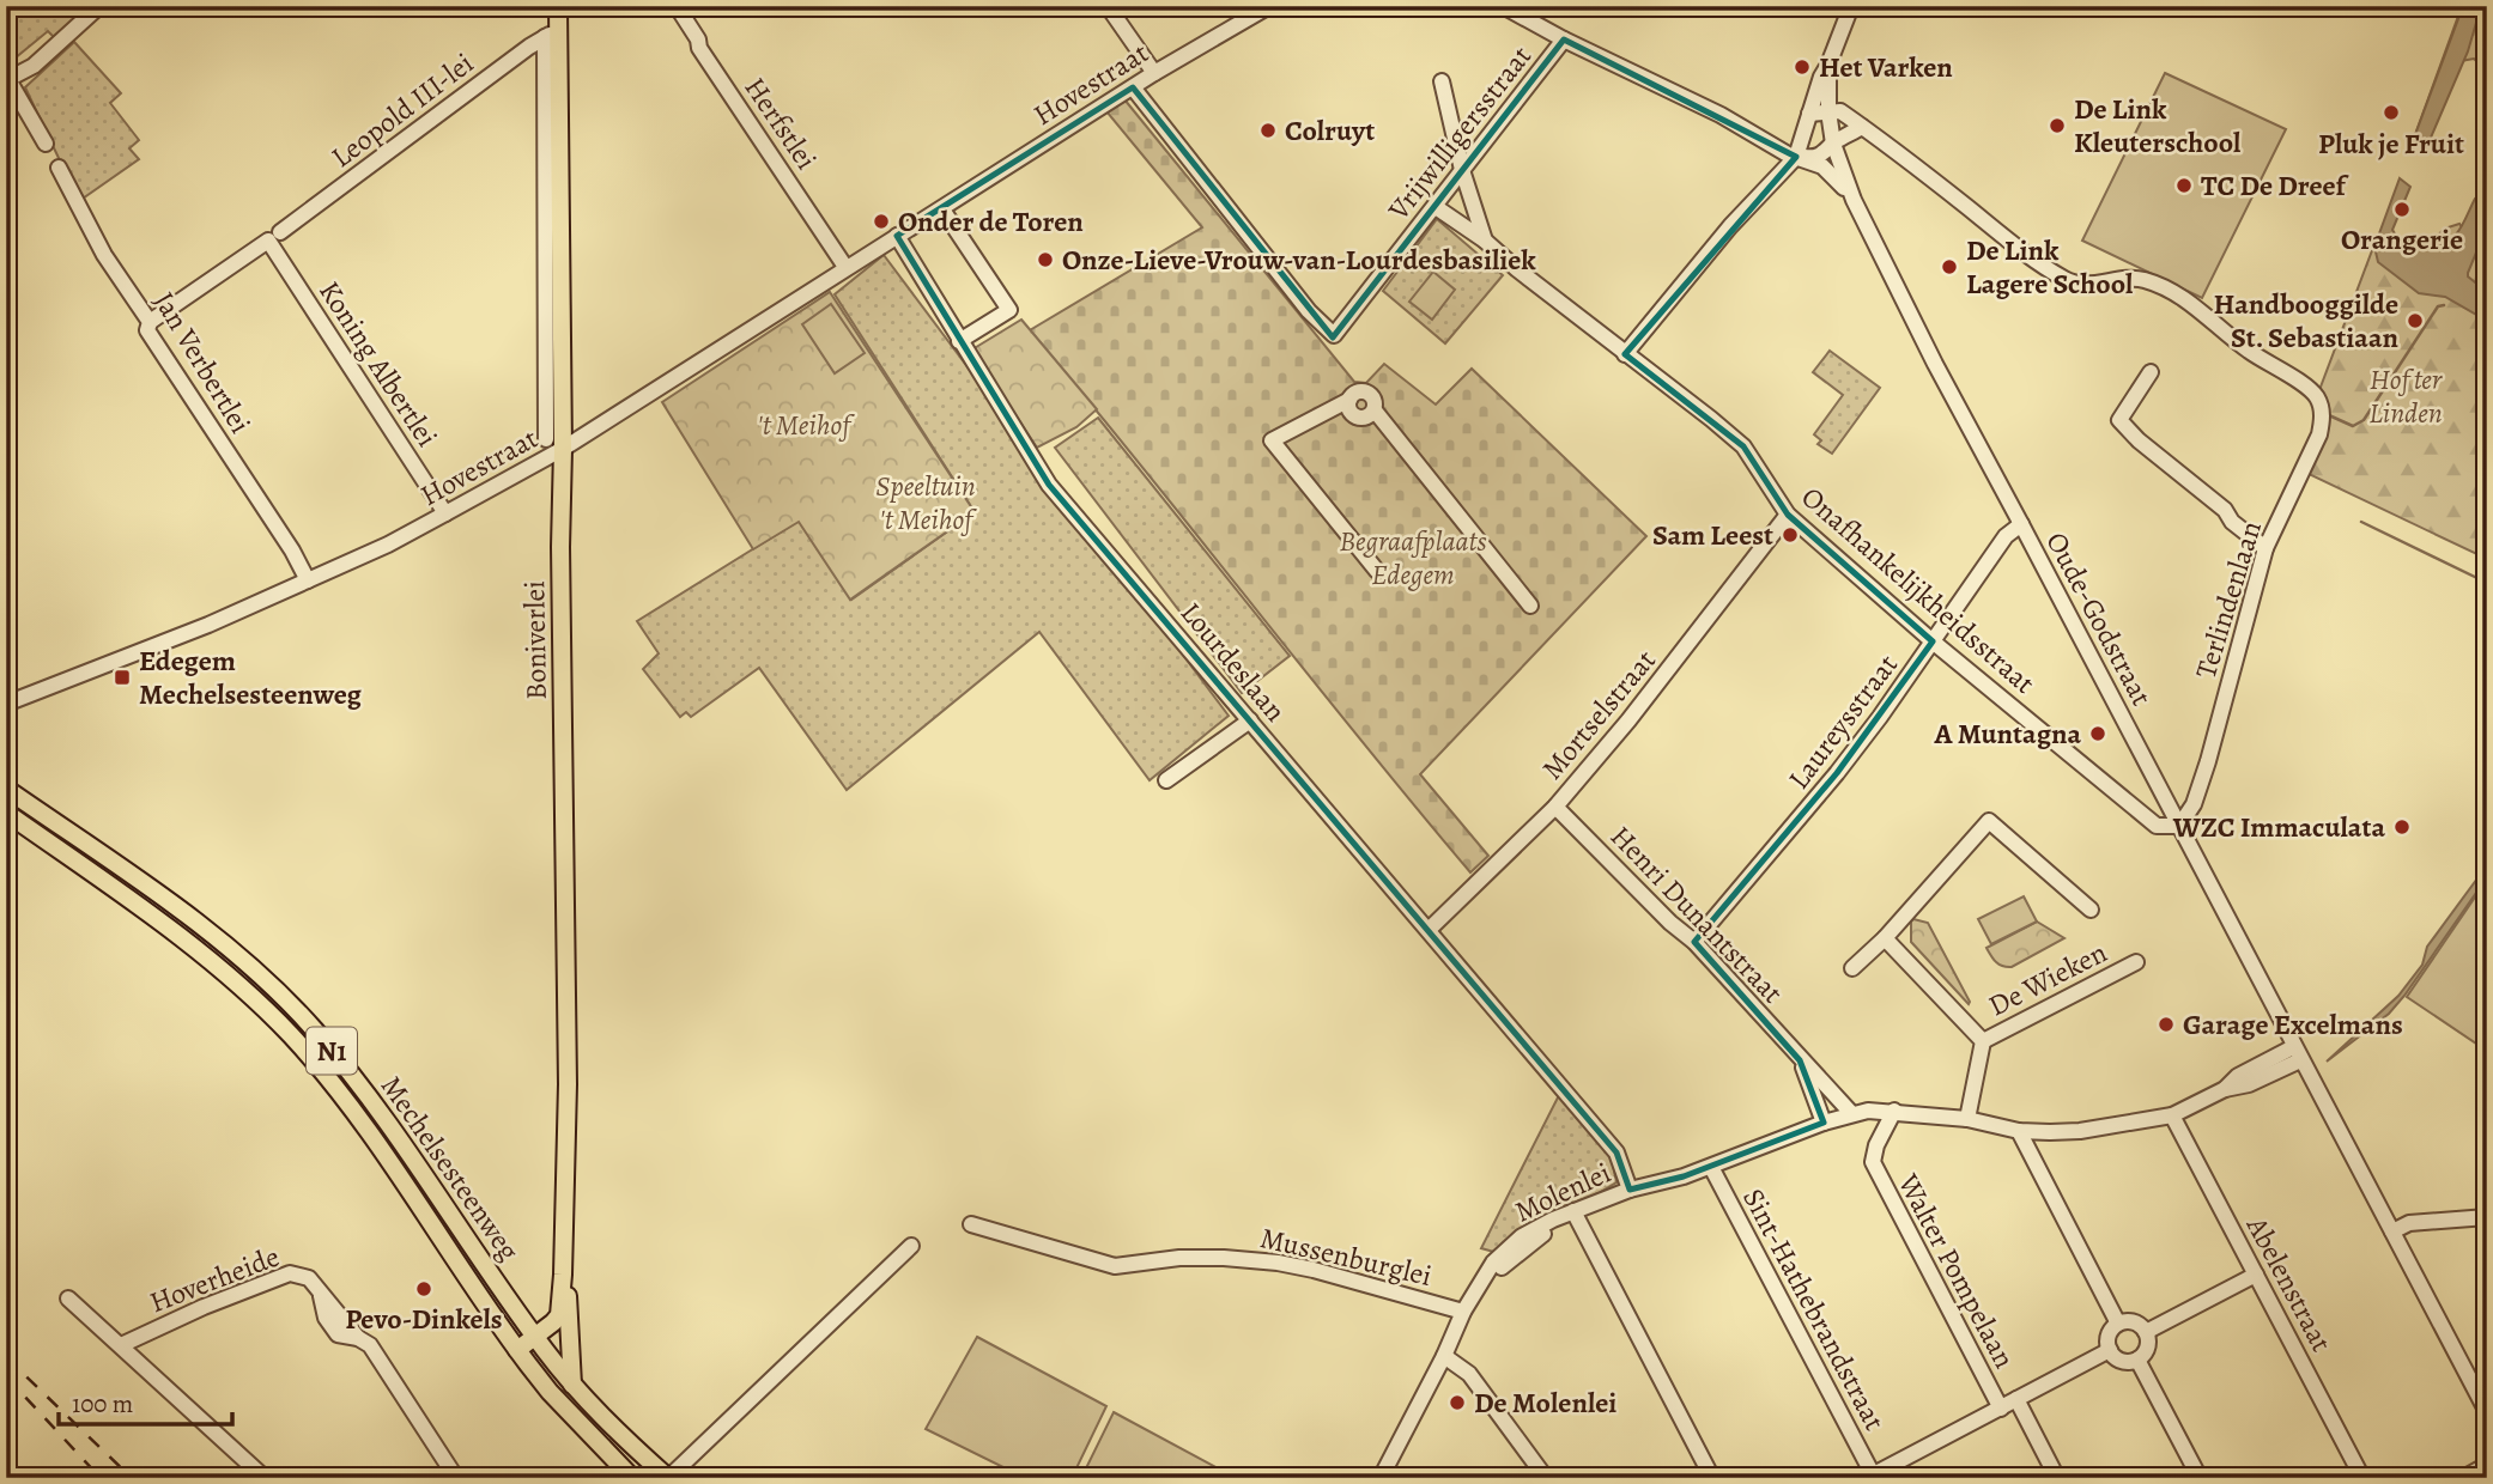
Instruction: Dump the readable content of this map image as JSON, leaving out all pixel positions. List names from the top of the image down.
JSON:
{
  "streets": {
    "main road": ["Boniverlei", "N1", "Mechelsesteenweg"],
    "street": [
      "Hovestraat",
      "Leopold III-lei",
      "Herfstlei",
      "Vrijwilligersstraat",
      "Jan Verbertlei",
      "Koning Albertlei",
      "Onafhankelijkheidsstraat",
      "Terlindenlaan",
      "Oude-Godstraat",
      "Lourdeslaan",
      "Mortselstraat",
      "Laureysstraat",
      "Henri Dunantstraat",
      "De Wieken",
      "Molenlei",
      "Mussenburglei",
      "Walter Pompelaan",
      "Hoverheide",
      "Abelenstraat",
      "Sint-Hathebrandstraat"
    ]
  },
  "crossings": [
    ["Hovestraat", "Herfstlei"],
    ["Hovestraat", "Vrijwilligersstraat"],
    ["Hovestraat", "Jan Verbertlei"],
    ["Hovestraat", "Koning Albertlei"],
    ["Hovestraat", "Boniverlei"],
    ["Hovestraat", "Lourdeslaan"],
    ["Leopold III-lei", "Jan Verbertlei"],
    ["Leopold III-lei", "Koning Albertlei"],
    ["Leopold III-lei", "Boniverlei"],
    ["Vrijwilligersstraat", "Onafhankelijkheidsstraat"],
    ["Vrijwilligersstraat", "Oude-Godstraat"],
    ["Onafhankelijkheidsstraat", "Terlindenlaan"],
    ["Onafhankelijkheidsstraat", "Oude-Godstraat"],
    ["Onafhankelijkheidsstraat", "Mortselstraat"],
    ["Onafhankelijkheidsstraat", "Laureysstraat"],
    ["Terlindenlaan", "Oude-Godstraat"],
    ["Oude-Godstraat", "Laureysstraat"],
    ["Boniverlei", "Mechelsesteenweg"],
    ["Lourdeslaan", "Mortselstraat"],
    ["Lourdeslaan", "Molenlei"],
    ["Mortselstraat", "Henri Dunantstraat"],
    ["Laureysstraat", "Henri Dunantstraat"]
  ],
  "parks": [
    "Hof ter Linden",
    "'t Meihof",
    "Speeltuin 't Meihof",
    "Begraafplaats Edegem"
  ],
  "places": {
    "other": [
      "Het Varken",
      "Pluk je Fruit",
      "De Link Kleuterschool",
      "Colruyt",
      "TC De Dreef",
      "Orangerie",
      "Onder de Toren",
      "Onze-Lieve-Vrouw-van-Lourdesbasiliek",
      "De Link Lagere School",
      "Handbooggilde St. Sebastiaan",
      "Sam Leest",
      "A Muntagna",
      "WZC Immaculata",
      "Garage Excelmans",
      "Pevo-Dinkels",
      "De Molenlei"
    ],
    "transit": ["Edegem Mechelsesteenweg"]
  },
  "scale_bar": "100 m"
}
